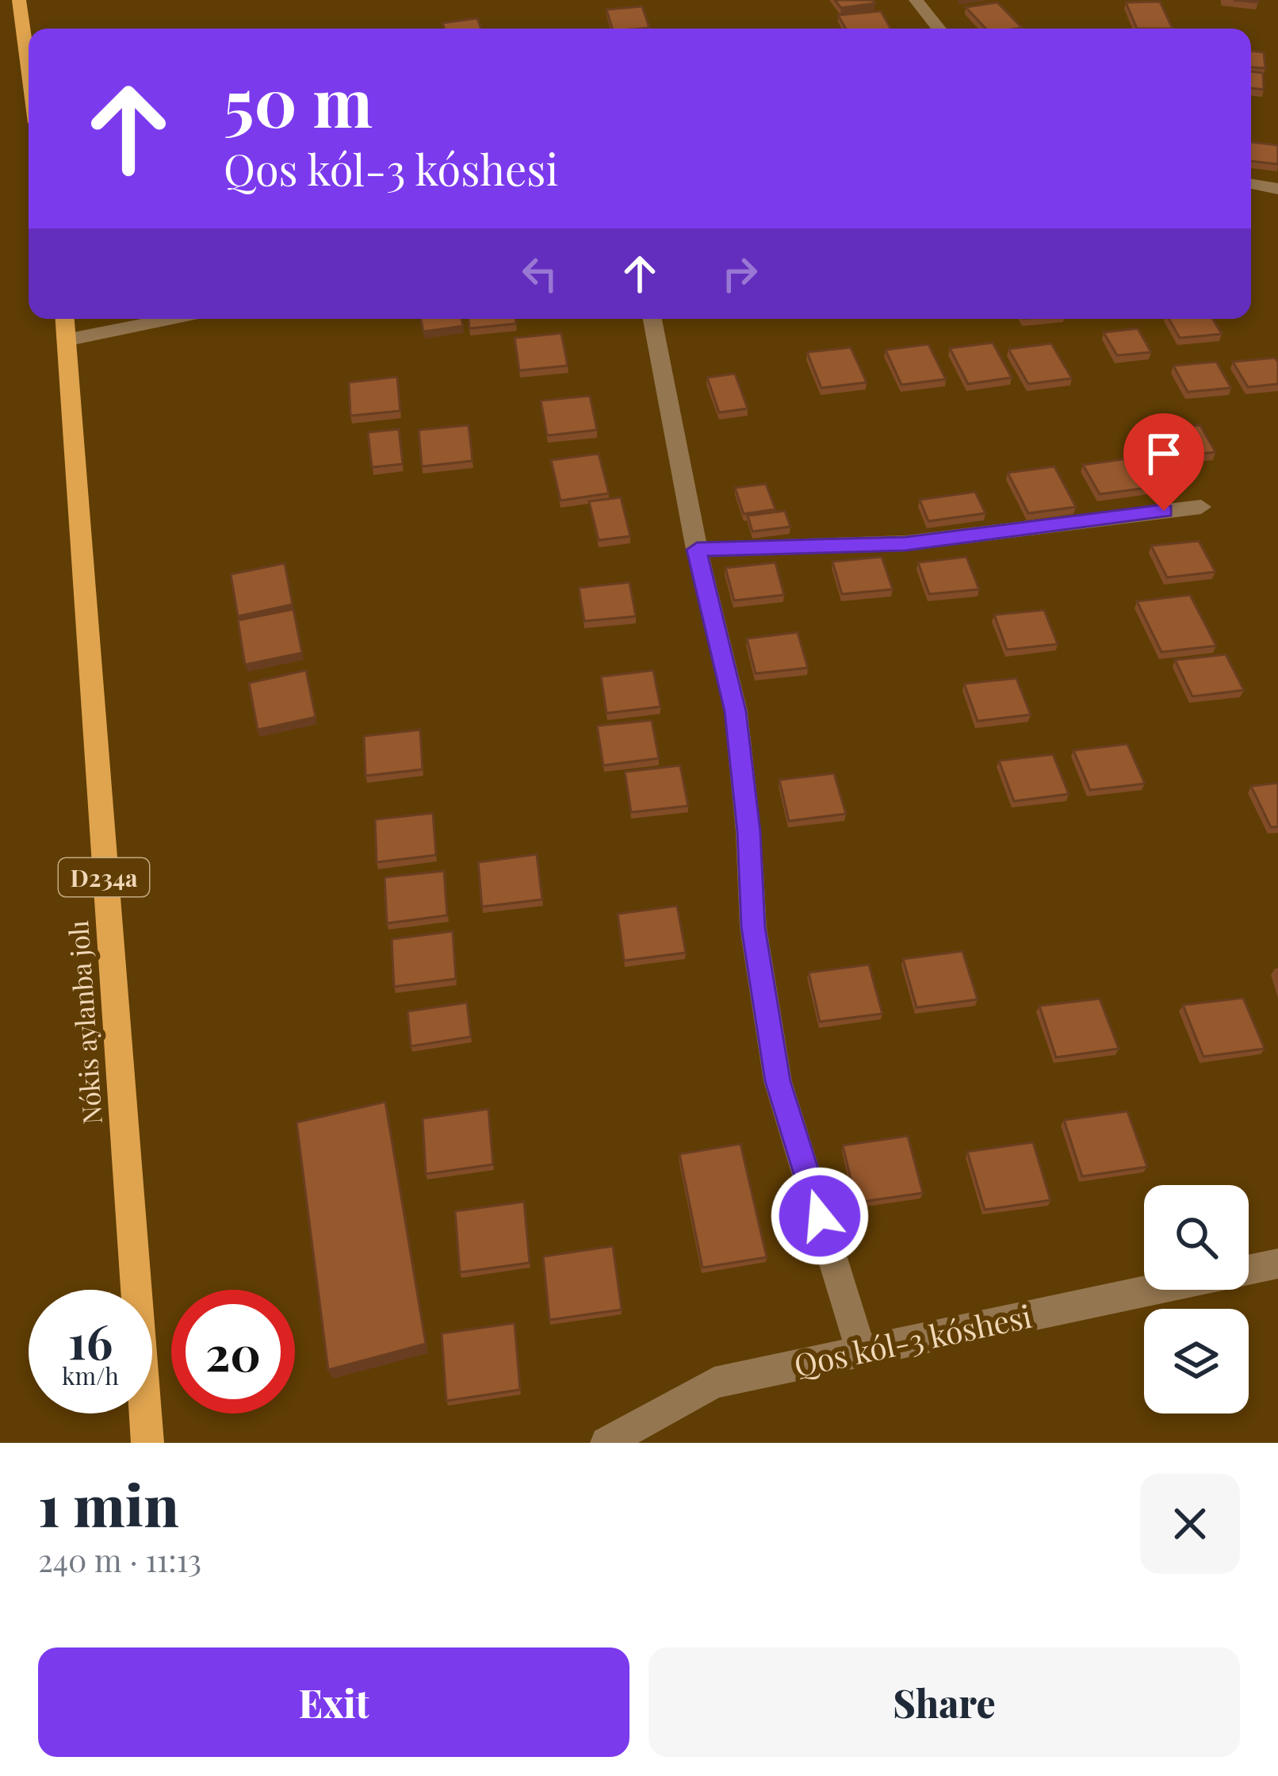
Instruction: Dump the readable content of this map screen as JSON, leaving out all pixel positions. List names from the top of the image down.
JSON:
{
  "streets": {
    "main road": ["D234a", "Nókis aylanba jolı"],
    "street": ["Qos kól-3 kóshesi"]
  },
  "page": {
    "turn": ["50 m", "Qos kól-3 kóshesi"],
    "speed": "16 km/h",
    "limit": "20",
    "heading": ["1 min", "240 m · 11:13"],
    "buttons": ["Exit", "Share"]
  }
}
